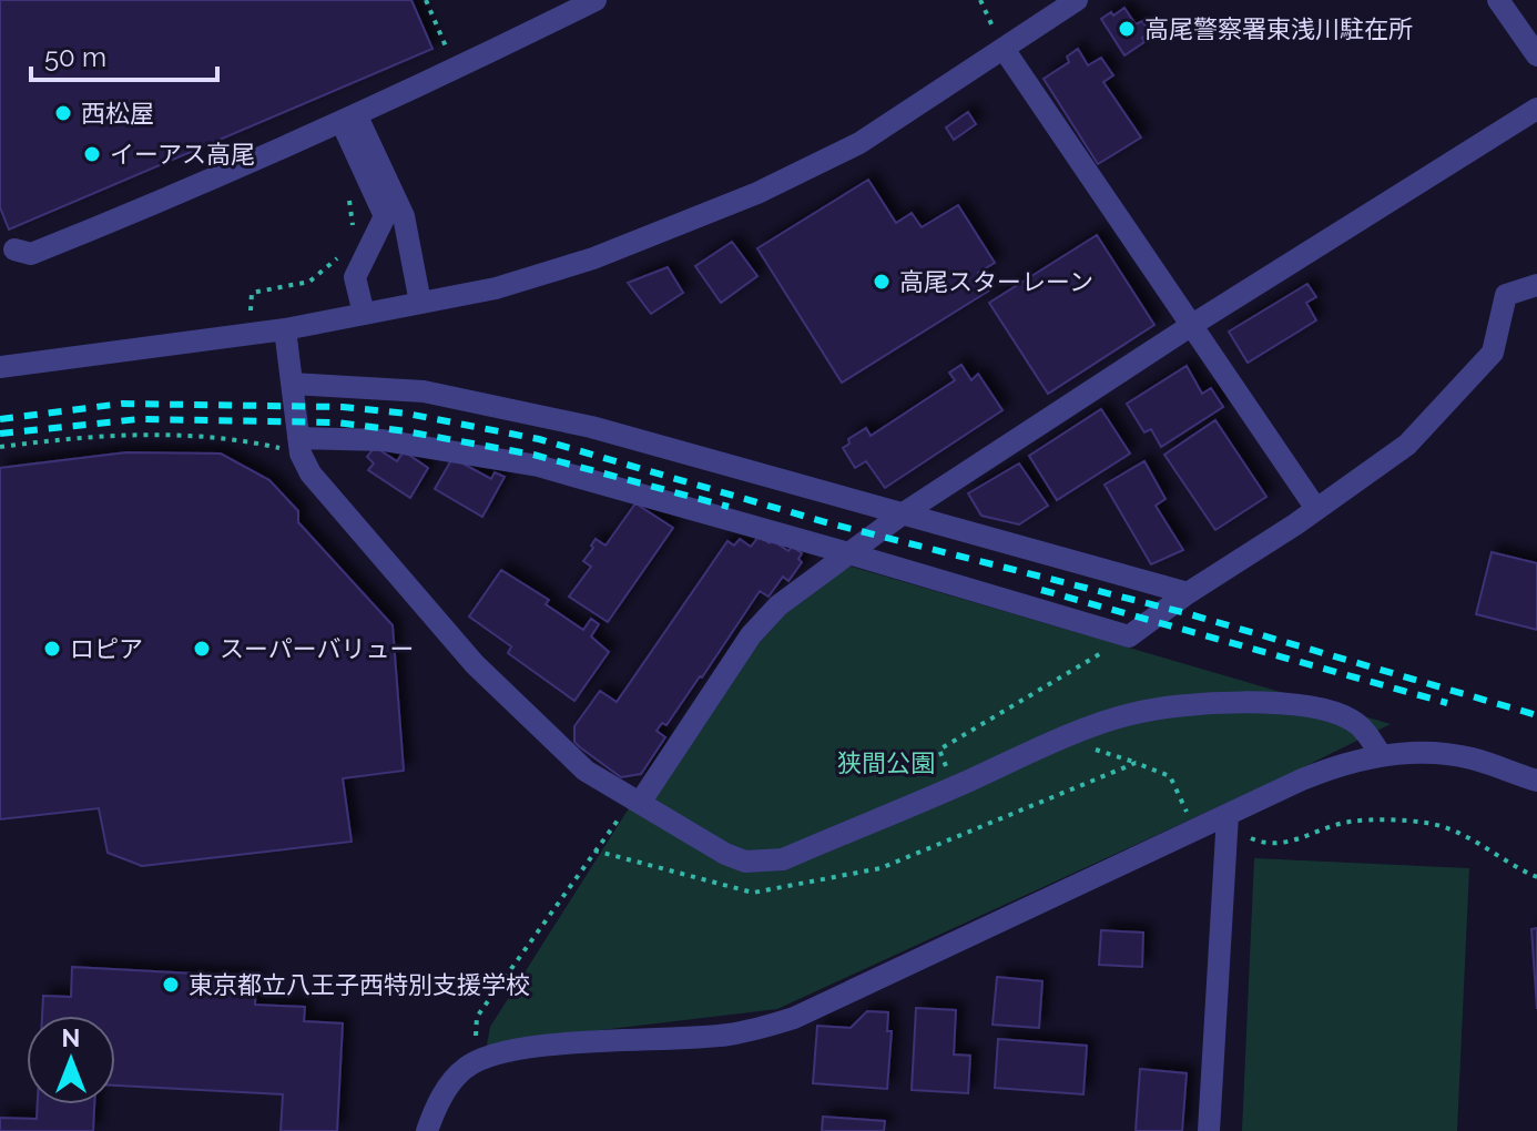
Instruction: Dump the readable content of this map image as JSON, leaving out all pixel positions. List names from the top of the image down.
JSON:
{
  "parks": ["狭間公園"],
  "places": [
    "高尾警察署東浅川駐在所",
    "西松屋",
    "イーアス高尾",
    "高尾スターレーン",
    "ロピア",
    "スーパーバリュー",
    "東京都立八王子西特別支援学校"
  ],
  "scale_bar": "50 m",
  "north": "top"
}
